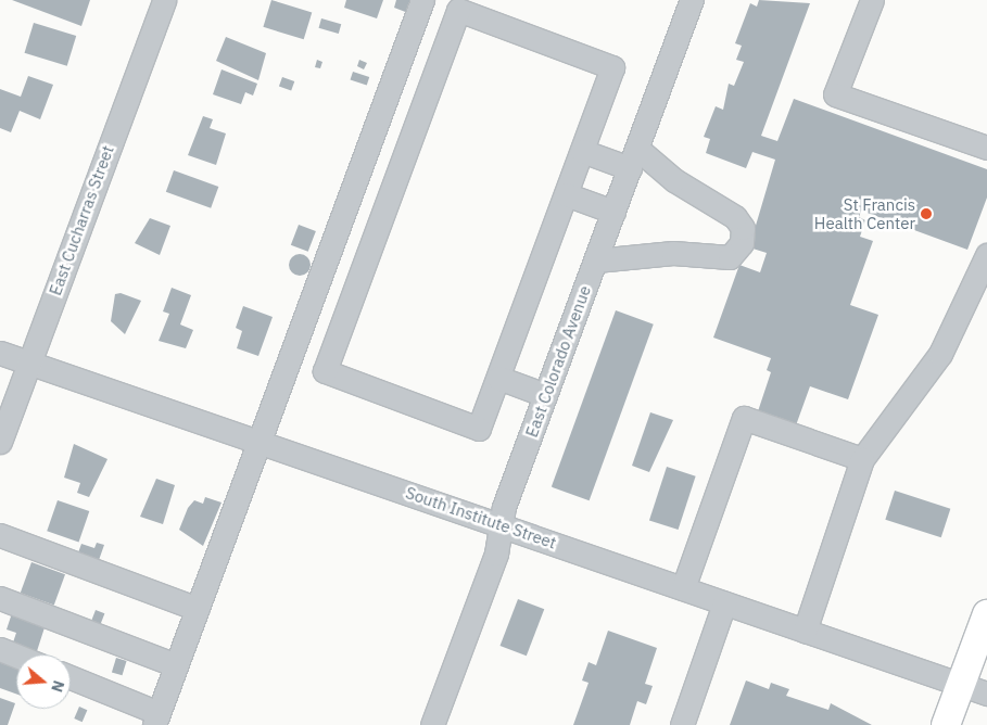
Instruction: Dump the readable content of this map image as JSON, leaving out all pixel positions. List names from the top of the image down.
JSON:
{
  "streets": {
    "street": ["East Cucharras Street", "East Colorado Avenue", "South Institute Street"]
  },
  "crossings": [
    ["East Cucharras Street", "South Institute Street"],
    ["East Colorado Avenue", "South Institute Street"]
  ],
  "places": ["St Francis Health Center"],
  "north": "right"
}
